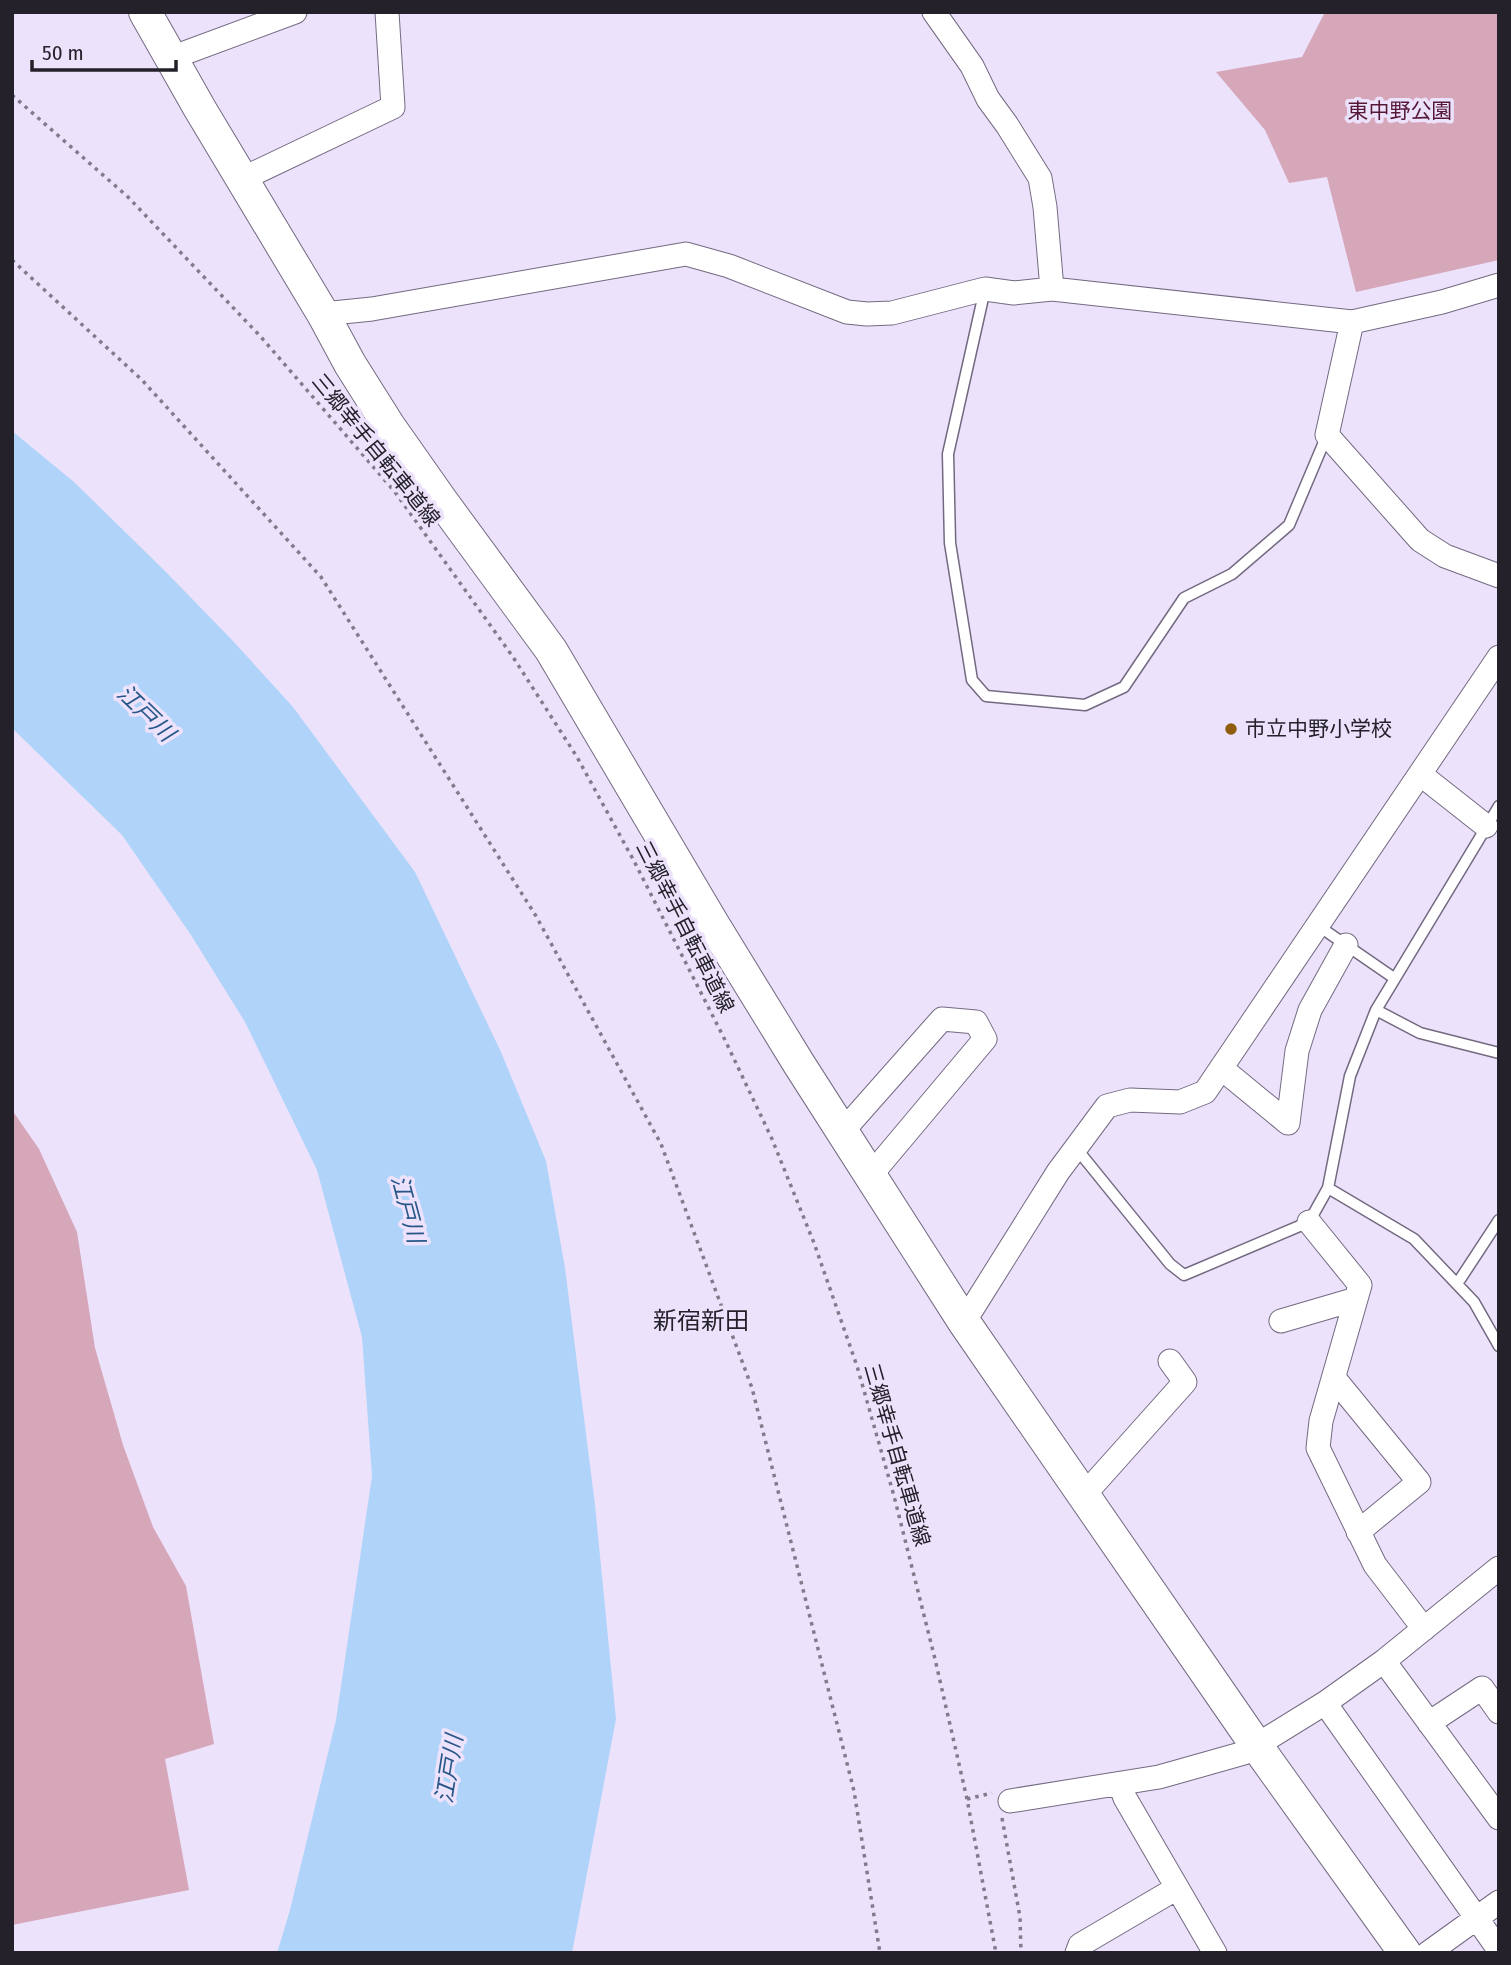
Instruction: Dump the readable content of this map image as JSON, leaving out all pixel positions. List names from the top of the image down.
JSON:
{
  "streets": {
    "path": ["三郷幸手自転車道線"]
  },
  "districts": ["新宿新田"],
  "water": ["江戸川"],
  "parks": ["東中野公園"],
  "places": ["市立中野小学校"],
  "scale_bar": "50 m"
}
